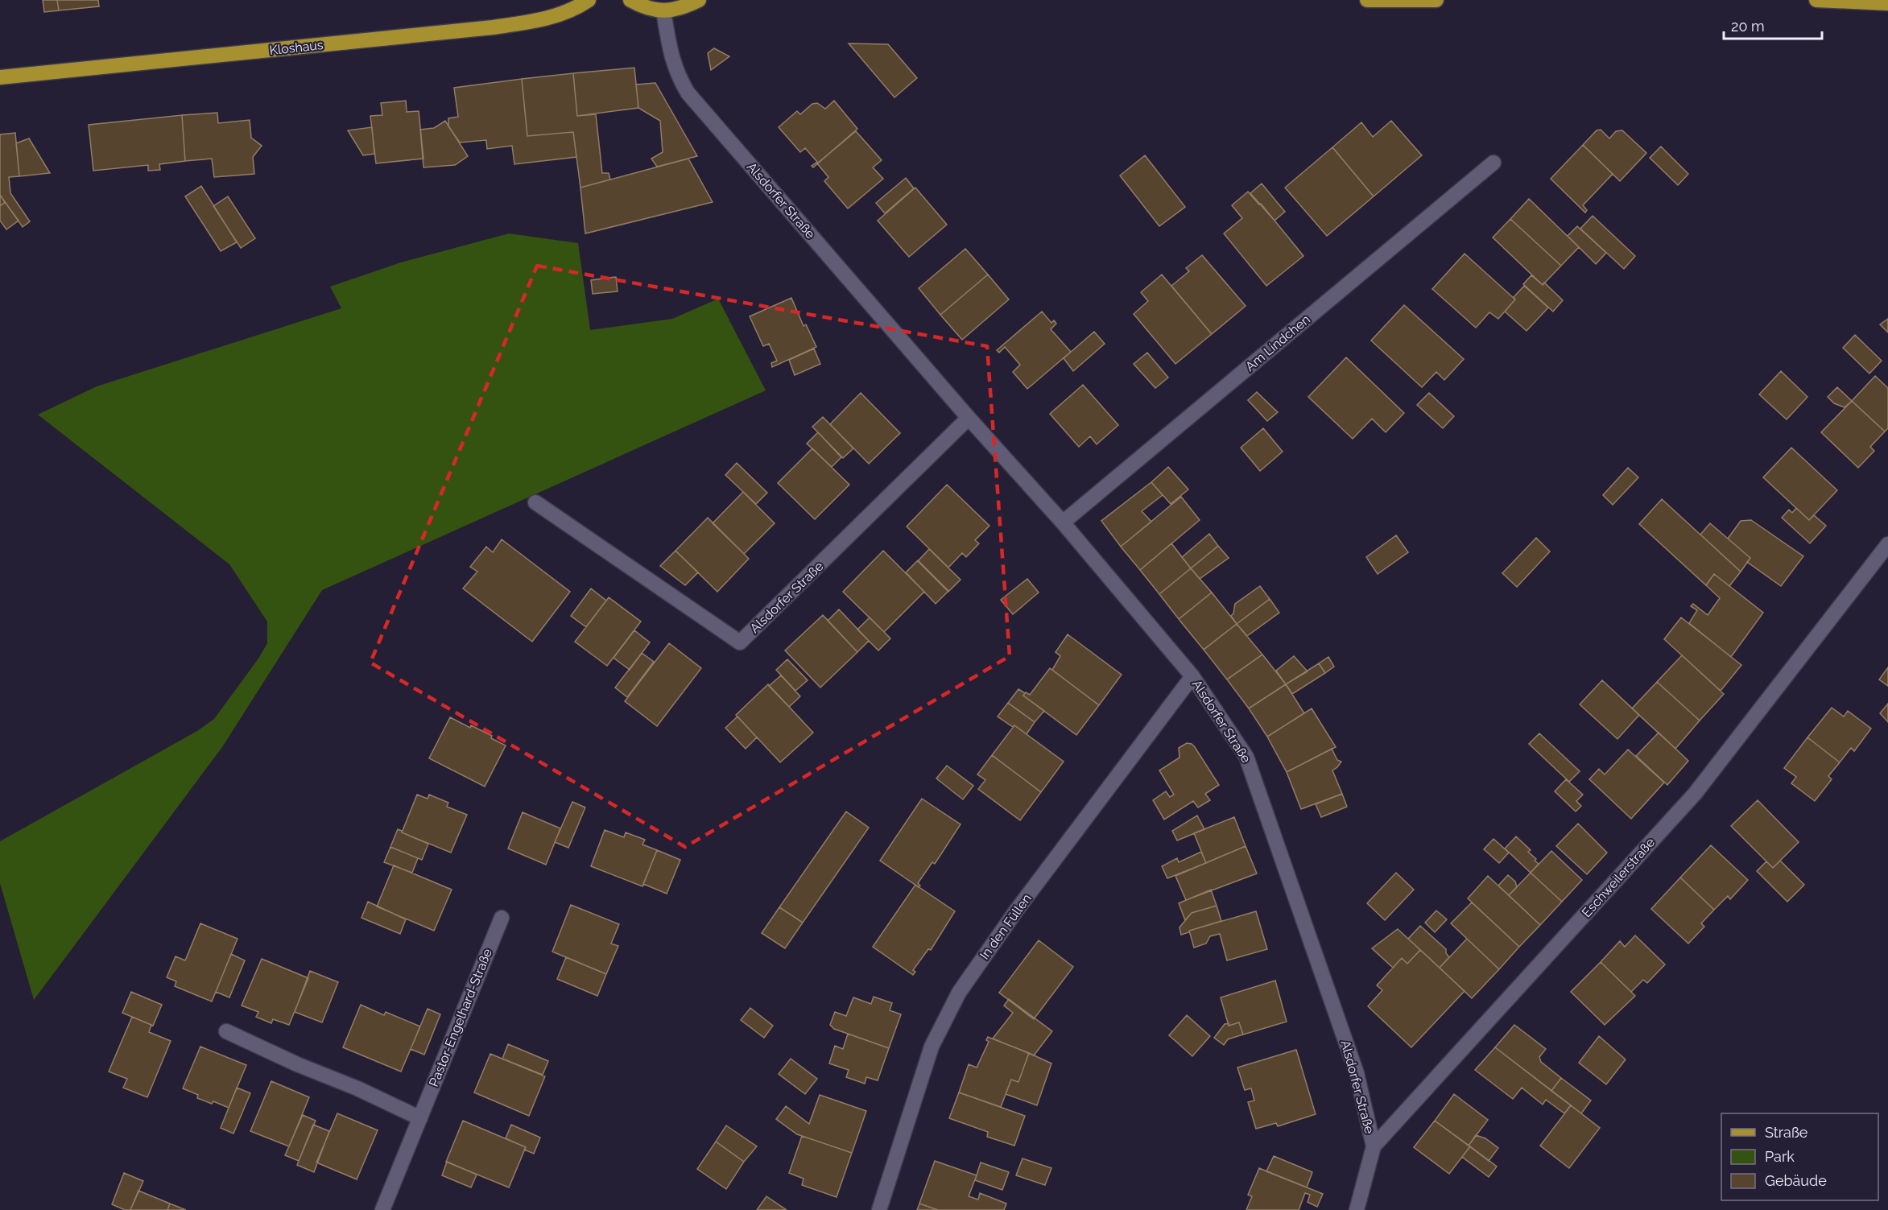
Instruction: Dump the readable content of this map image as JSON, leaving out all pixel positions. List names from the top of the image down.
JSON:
{
  "streets": {
    "main road": ["Kloshaus"],
    "street": [
      "Alsdorfer Straße",
      "Am Lindchen",
      "Eschweilerstraße",
      "In den Füllen",
      "Pastor-Engelhard-Straße"
    ]
  },
  "crossings": [
    ["Alsdorfer Straße", "Am Lindchen"],
    ["Alsdorfer Straße", "Eschweilerstraße"],
    ["Alsdorfer Straße", "In den Füllen"]
  ],
  "legend": ["Straße", "Park", "Gebäude"],
  "scale_bar": "20 m"
}
